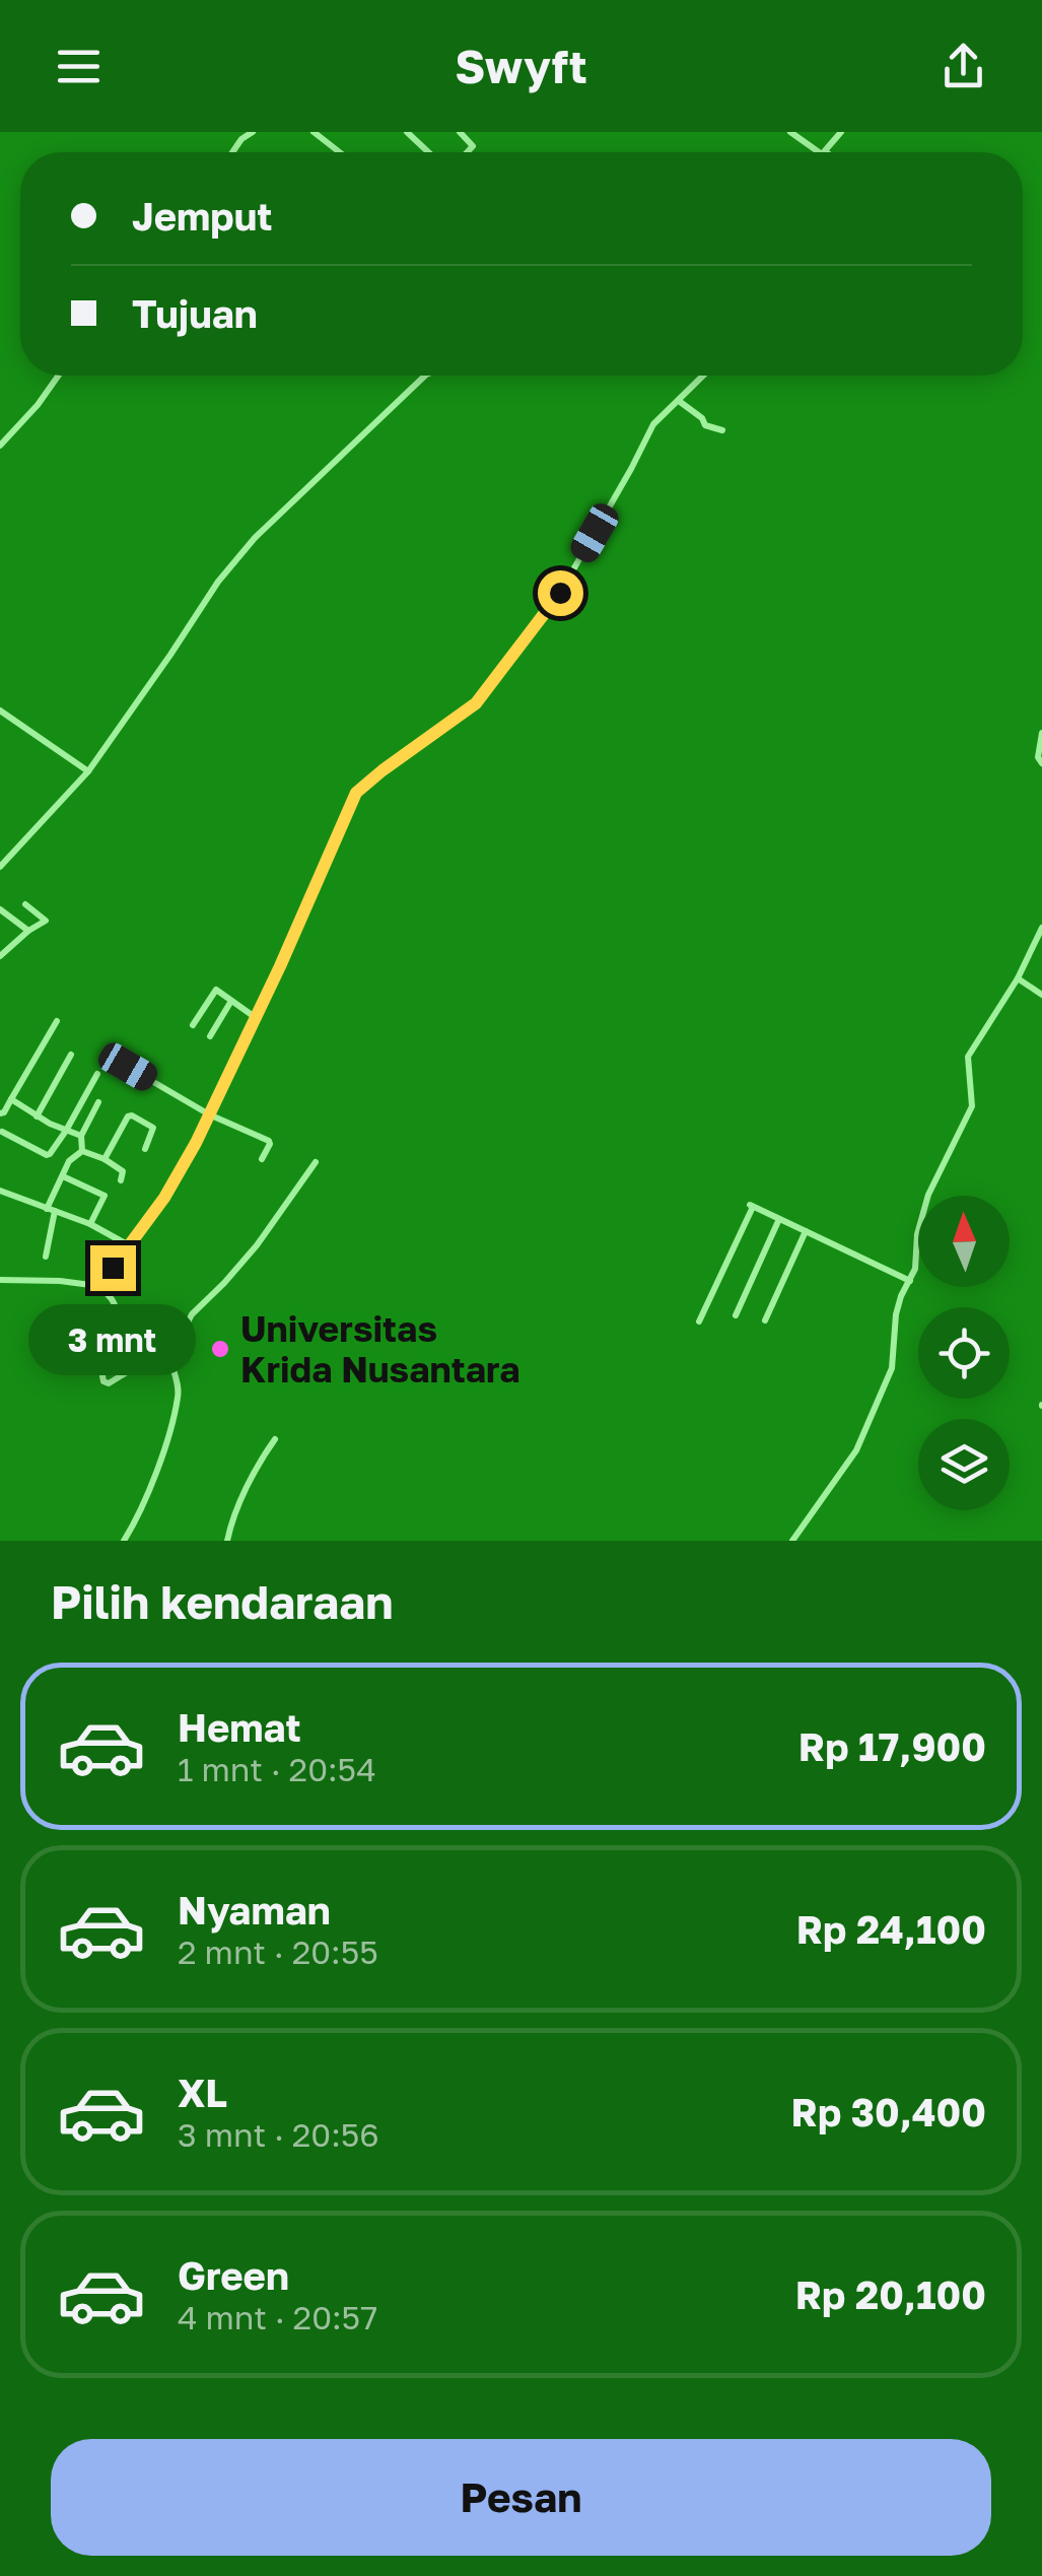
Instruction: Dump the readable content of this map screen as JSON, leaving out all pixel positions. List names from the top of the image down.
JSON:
{
  "places": ["Universitas Krida Nusantara"],
  "north": "top",
  "page": {
    "header": "Swyft",
    "banner": ["Jemput", "Tujuan"],
    "bubble": "3 mnt",
    "heading": "Pilih kendaraan",
    "list": [
      {
        "name": "Hemat",
        "note": "1 mnt · 20:54",
        "value": "Rp 17,900"
      },
      {
        "name": "Nyaman",
        "note": "2 mnt · 20:55",
        "value": "Rp 24,100"
      },
      {
        "name": "XL",
        "note": "3 mnt · 20:56",
        "value": "Rp 30,400"
      },
      {
        "name": "Green",
        "note": "4 mnt · 20:57",
        "value": "Rp 20,100"
      }
    ],
    "buttons": "Pesan"
  }
}
